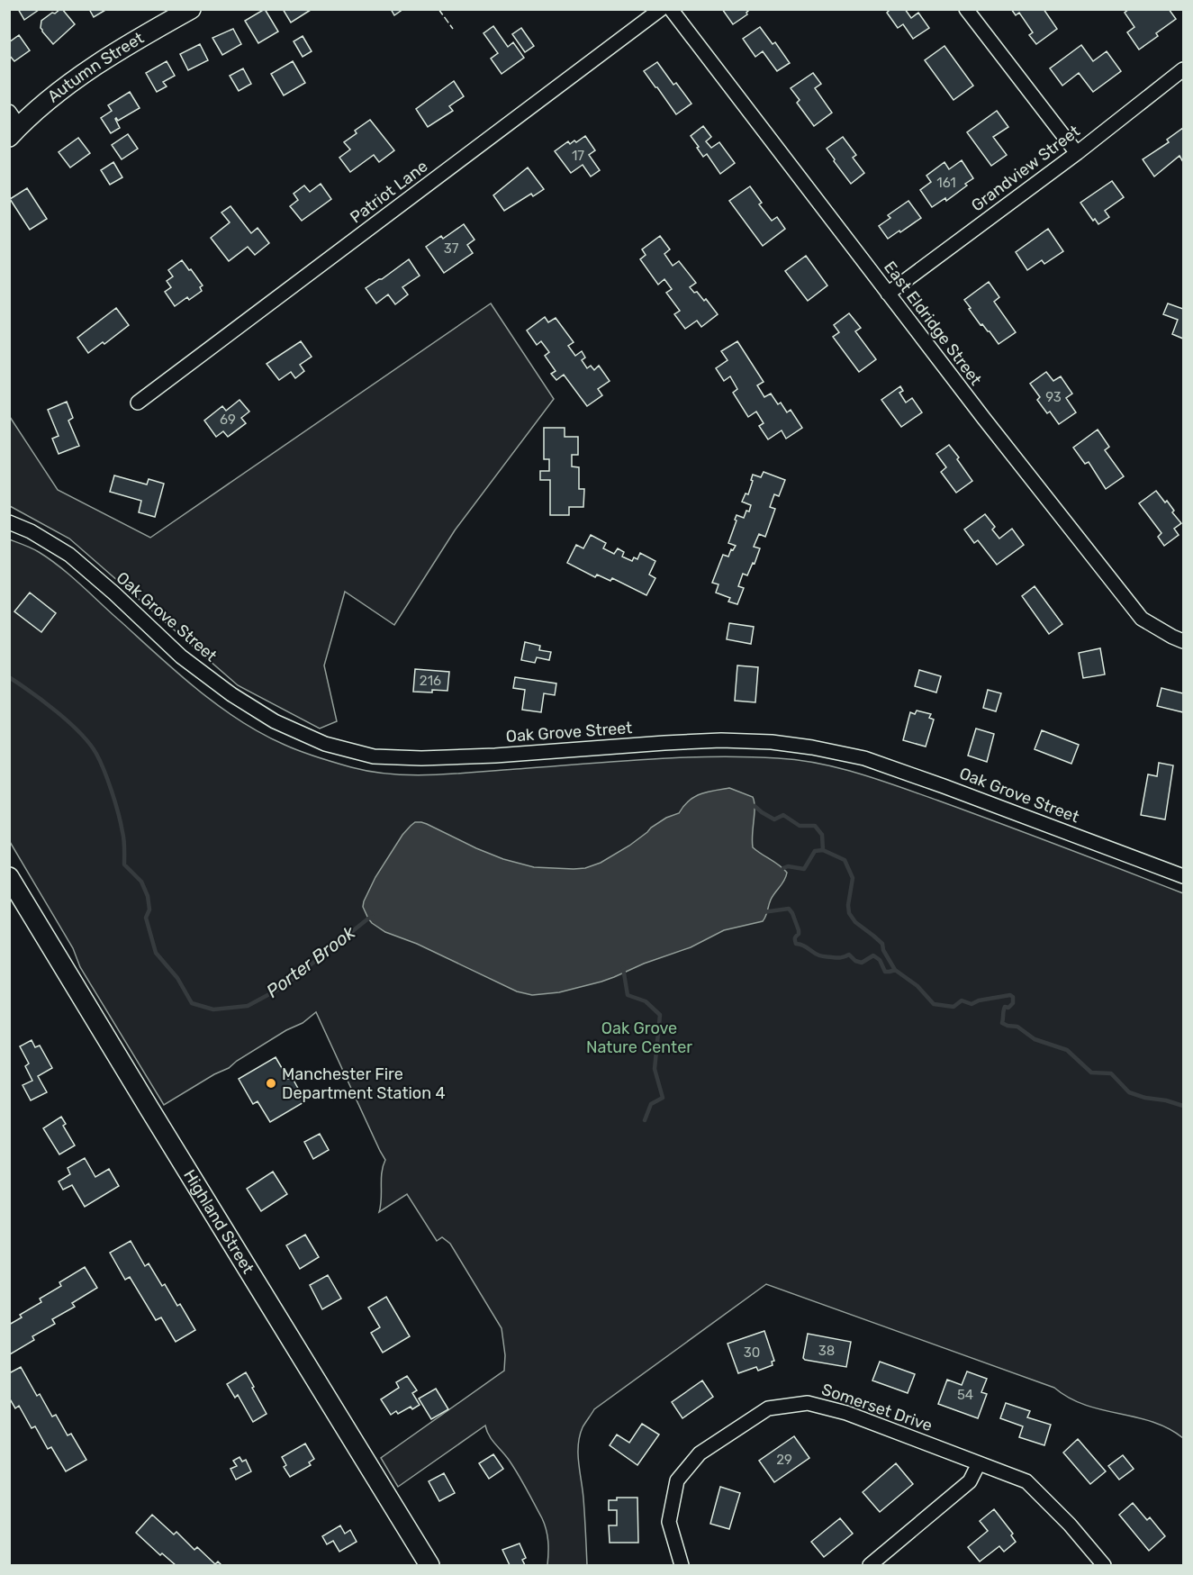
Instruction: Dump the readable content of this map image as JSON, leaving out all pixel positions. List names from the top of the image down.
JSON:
{
  "streets": {
    "main road": ["Autumn Street", "Highland Street"],
    "street": [
      "Grandview Street",
      "Patriot Lane",
      "East Eldridge Street",
      "Oak Grove Street",
      "Somerset Drive"
    ]
  },
  "crossings": [
    ["Grandview Street", "East Eldridge Street"]
  ],
  "water": ["Porter Brook"],
  "parks": ["Oak Grove Nature Center"],
  "places": ["Manchester Fire Department Station 4"],
  "house_numbers": [
    "17",
    "161",
    "37",
    "93",
    "69",
    "216",
    "38",
    "30",
    "54",
    "29"
  ]
}
